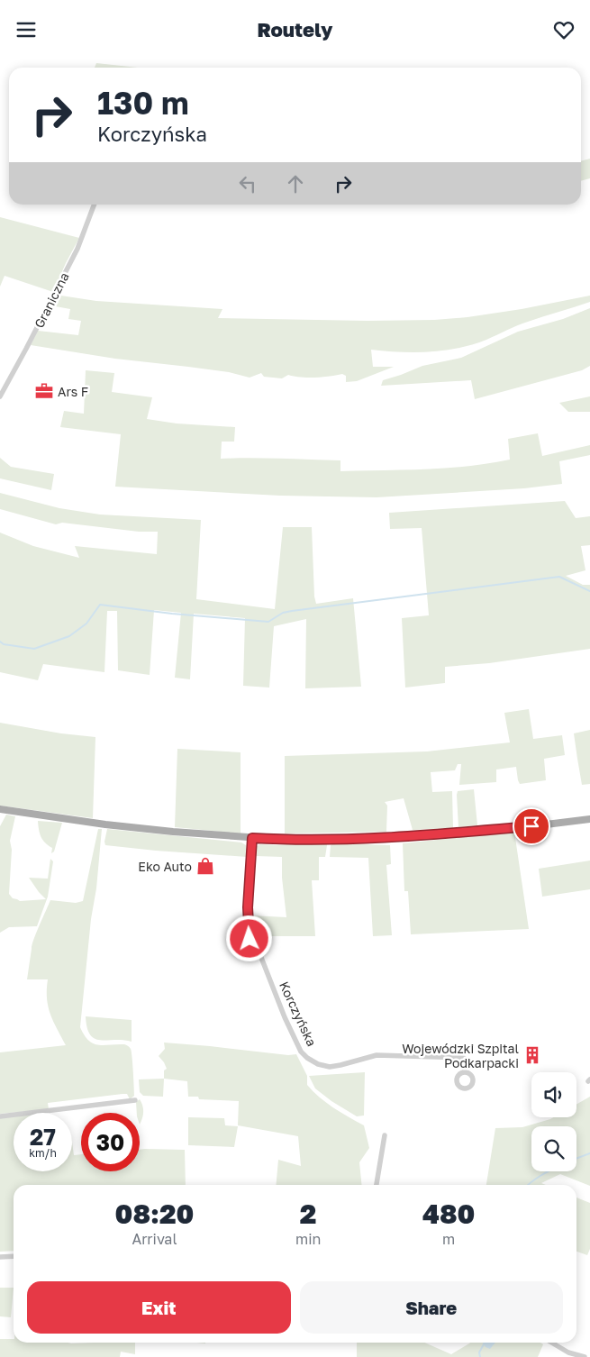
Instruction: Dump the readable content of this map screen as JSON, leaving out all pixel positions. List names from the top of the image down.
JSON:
{
  "streets": {
    "street": ["Graniczna", "Korczyńska"]
  },
  "places": {
    "office": ["Ars F"],
    "shop": ["Eko Auto"],
    "building": ["Wojewódzki Szpital Podkarpacki"]
  },
  "page": {
    "header": "Routely",
    "turn": ["130 m", "Korczyńska"],
    "speed": "27 km/h",
    "limit": "30",
    "eta": [
      "08:20",
      "Arrival",
      "2",
      "min",
      "480",
      "m"
    ],
    "buttons": ["Exit", "Share"]
  }
}
